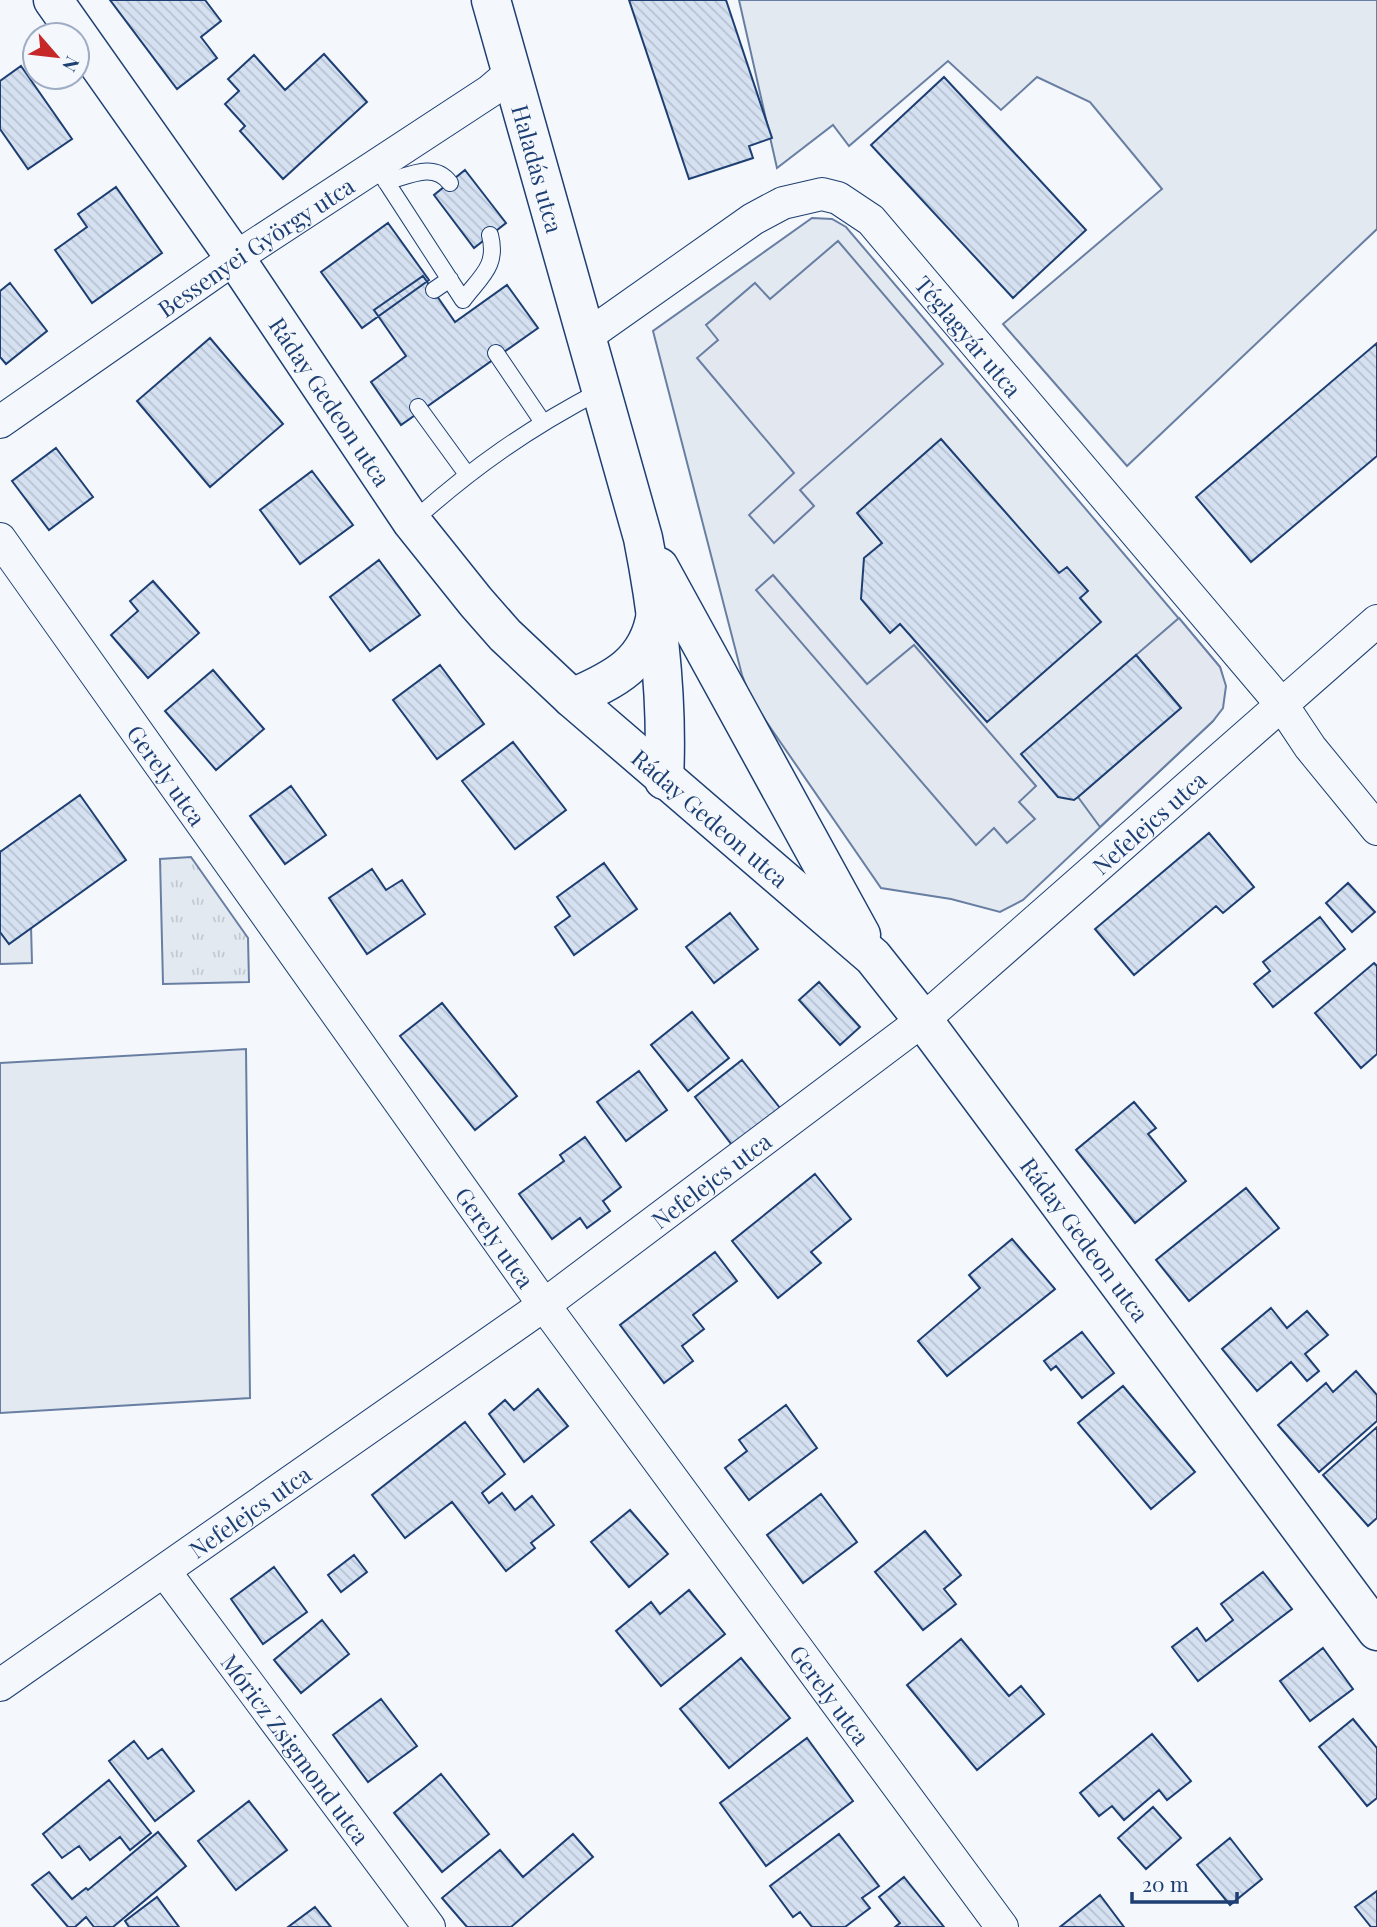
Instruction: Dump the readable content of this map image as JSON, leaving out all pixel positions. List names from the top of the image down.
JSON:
{
  "streets": {
    "main road": ["Haladás utca", "Ráday Gedeon utca"],
    "street": [
      "Bessenyei György utca",
      "Téglagyár utca",
      "Gerely utca",
      "Nefelejcs utca",
      "Móricz Zsigmond utca"
    ]
  },
  "crossings": [
    ["Haladás utca", "Bessenyei György utca"],
    ["Haladás utca", "Téglagyár utca"],
    ["Bessenyei György utca", "Ráday Gedeon utca"],
    ["Téglagyár utca", "Nefelejcs utca"],
    ["Ráday Gedeon utca", "Nefelejcs utca"],
    ["Gerely utca", "Nefelejcs utca"],
    ["Nefelejcs utca", "Móricz Zsigmond utca"]
  ],
  "scale_bar": "20 m",
  "north": "bottom right"
}
